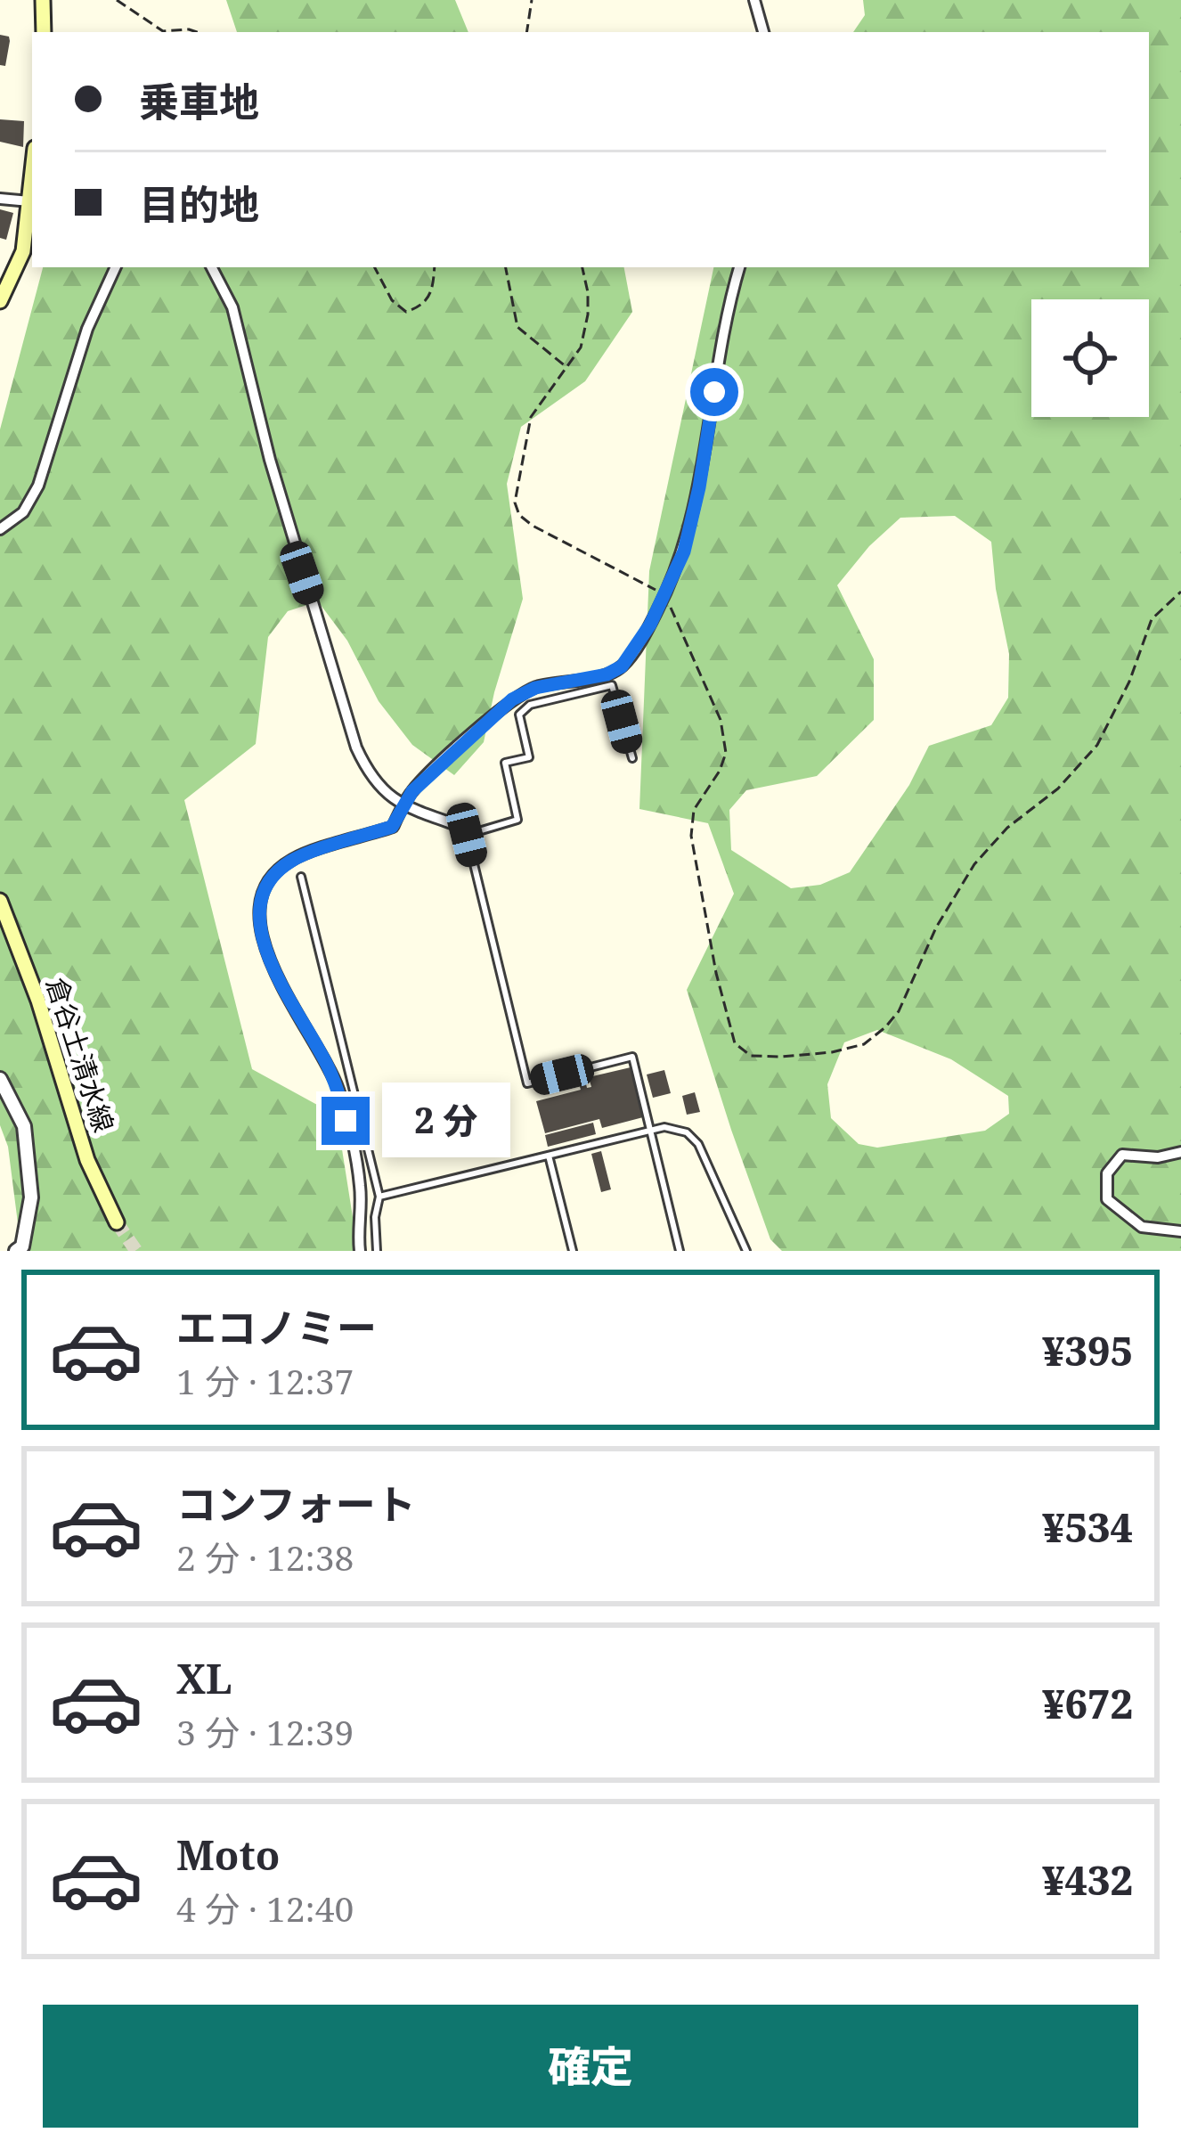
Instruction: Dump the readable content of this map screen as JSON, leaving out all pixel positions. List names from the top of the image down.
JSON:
{
  "streets": {
    "main road": ["倉谷土清水線"]
  },
  "page": {
    "banner": ["乗車地", "目的地"],
    "bubble": "2 分",
    "list": [
      {
        "name": "エコノミー",
        "note": "1 分 · 12:37",
        "value": "¥395"
      },
      {
        "name": "コンフォート",
        "note": "2 分 · 12:38",
        "value": "¥534"
      },
      {
        "name": "XL",
        "note": "3 分 · 12:39",
        "value": "¥672"
      },
      {
        "name": "Moto",
        "note": "4 分 · 12:40",
        "value": "¥432"
      }
    ],
    "buttons": "確定"
  }
}
